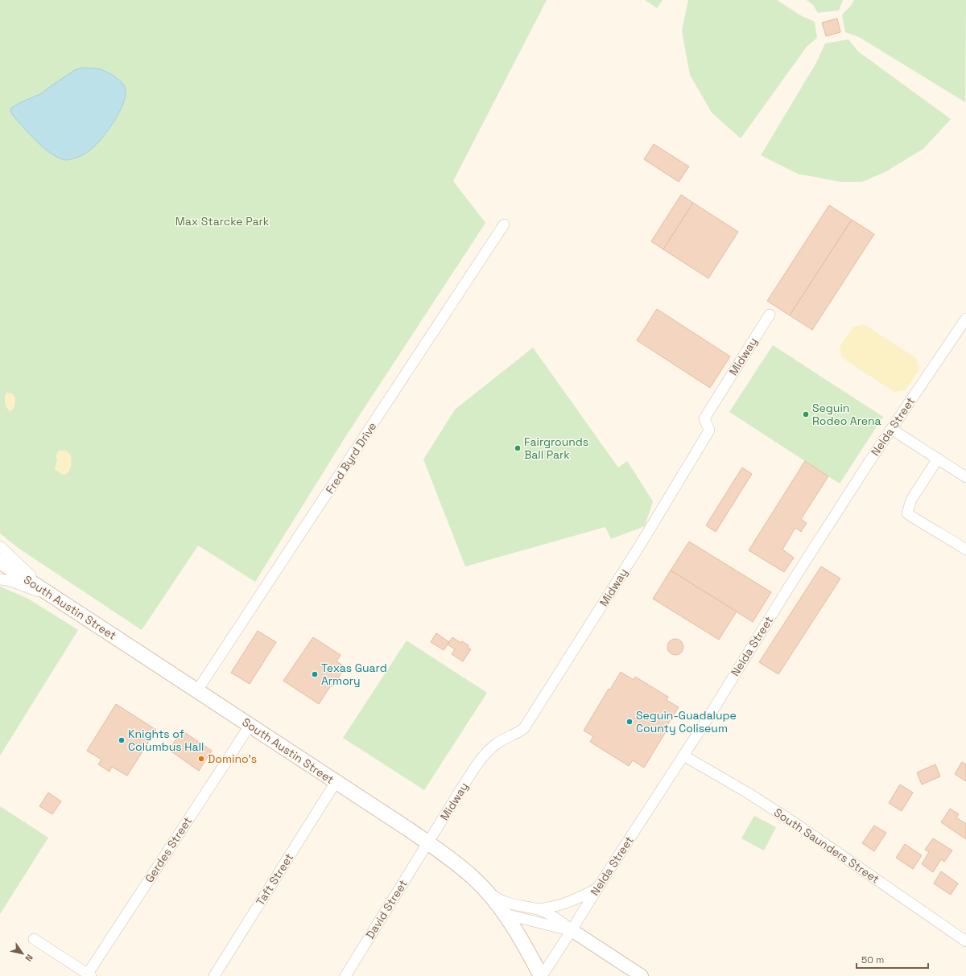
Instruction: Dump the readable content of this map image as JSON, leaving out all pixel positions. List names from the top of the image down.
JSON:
{
  "streets": {
    "main road": ["South Austin Street"],
    "street": [
      "Midway",
      "Nelda Street",
      "Fred Byrd Drive",
      "South Saunders Street",
      "Gerdes Street",
      "Taft Street",
      "David Street"
    ]
  },
  "crossings": [
    ["Midway", "South Austin Street"],
    ["Midway", "David Street"],
    ["Nelda Street", "South Austin Street"],
    ["Nelda Street", "South Saunders Street"],
    ["Fred Byrd Drive", "South Austin Street"],
    ["South Austin Street", "Gerdes Street"],
    ["South Austin Street", "Taft Street"],
    ["South Austin Street", "David Street"]
  ],
  "parks": ["Max Starcke Park"],
  "places": [
    "Seguin Rodeo Arena",
    "Fairgrounds Ball Park",
    "Texas Guard Armory",
    "Seguin-Guadalupe County Coliseum",
    "Knights of Columbus Hall",
    "Domino's"
  ],
  "scale_bar": "50 m",
  "north": "bottom right"
}
